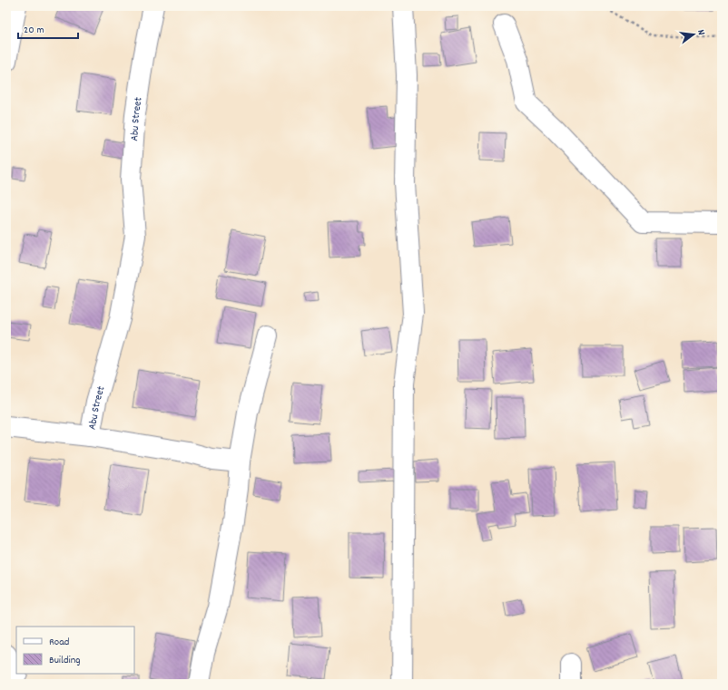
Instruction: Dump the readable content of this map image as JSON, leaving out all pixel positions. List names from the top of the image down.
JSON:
{
  "streets": {
    "street": ["Abu Street"]
  },
  "legend": ["Road", "Building"],
  "scale_bar": "20 m",
  "north": "right"
}
